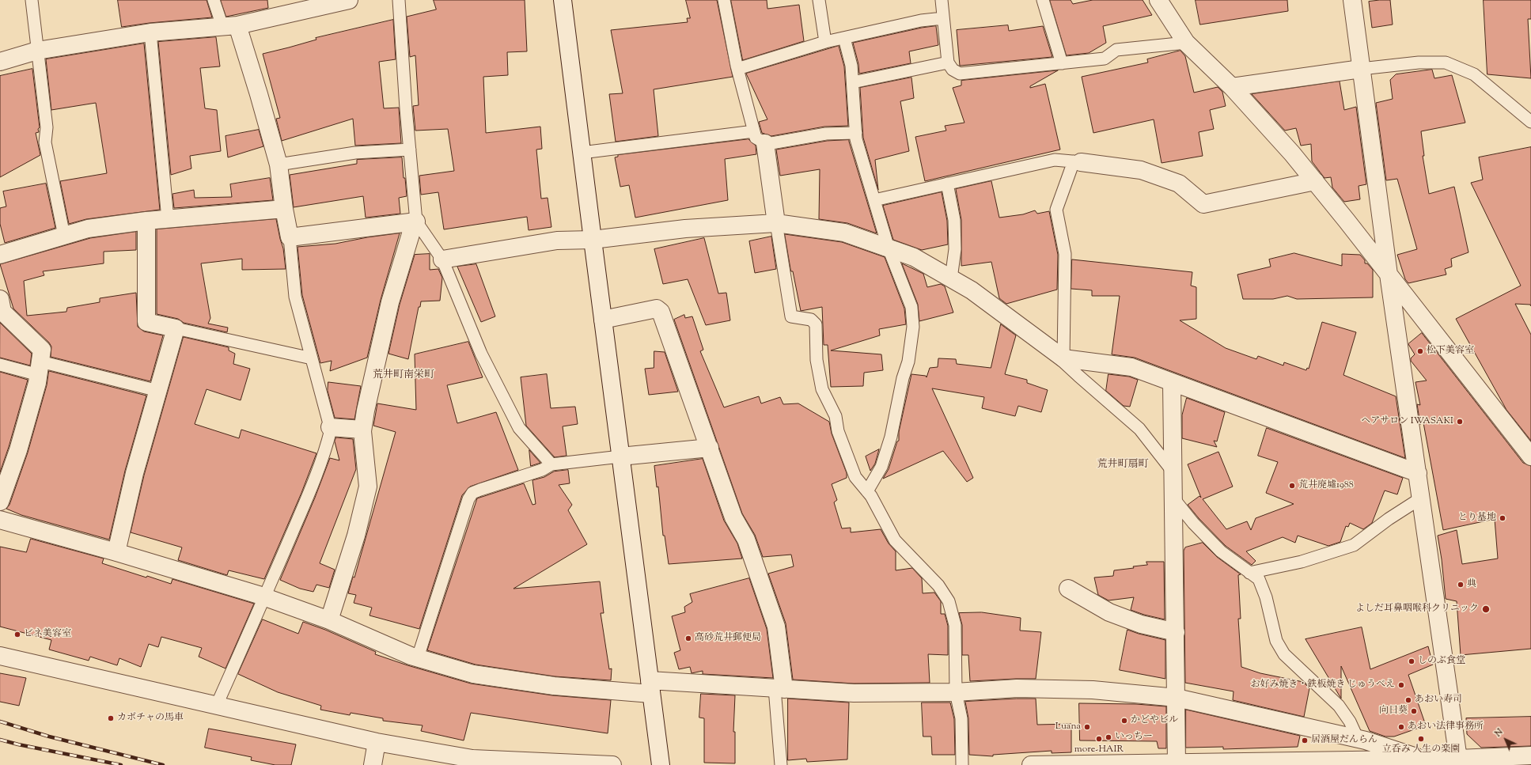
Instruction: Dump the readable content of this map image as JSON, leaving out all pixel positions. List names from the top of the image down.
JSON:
{
  "districts": ["荒井町南栄町", "荒井町扇町"],
  "places": [
    "松下美容室",
    "ヘアサロン IWASAKI",
    "荒井廃墟1988",
    "とり基地",
    "典",
    "よしだ耳鼻咽喉科クリニック",
    "ビネ美容室",
    "高砂荒井郵便局",
    "しのぶ食堂",
    "お好み焼き・鉄板焼き じゅうべえ",
    "あおい寿司",
    "向日葵",
    "カボチャの馬車",
    "かどやビル",
    "Luana",
    "あおい法律事務所",
    "いっちー",
    "more-HAIR",
    "立呑み 人生の楽園",
    "居酒屋だんらん"
  ],
  "north": "top left"
}
